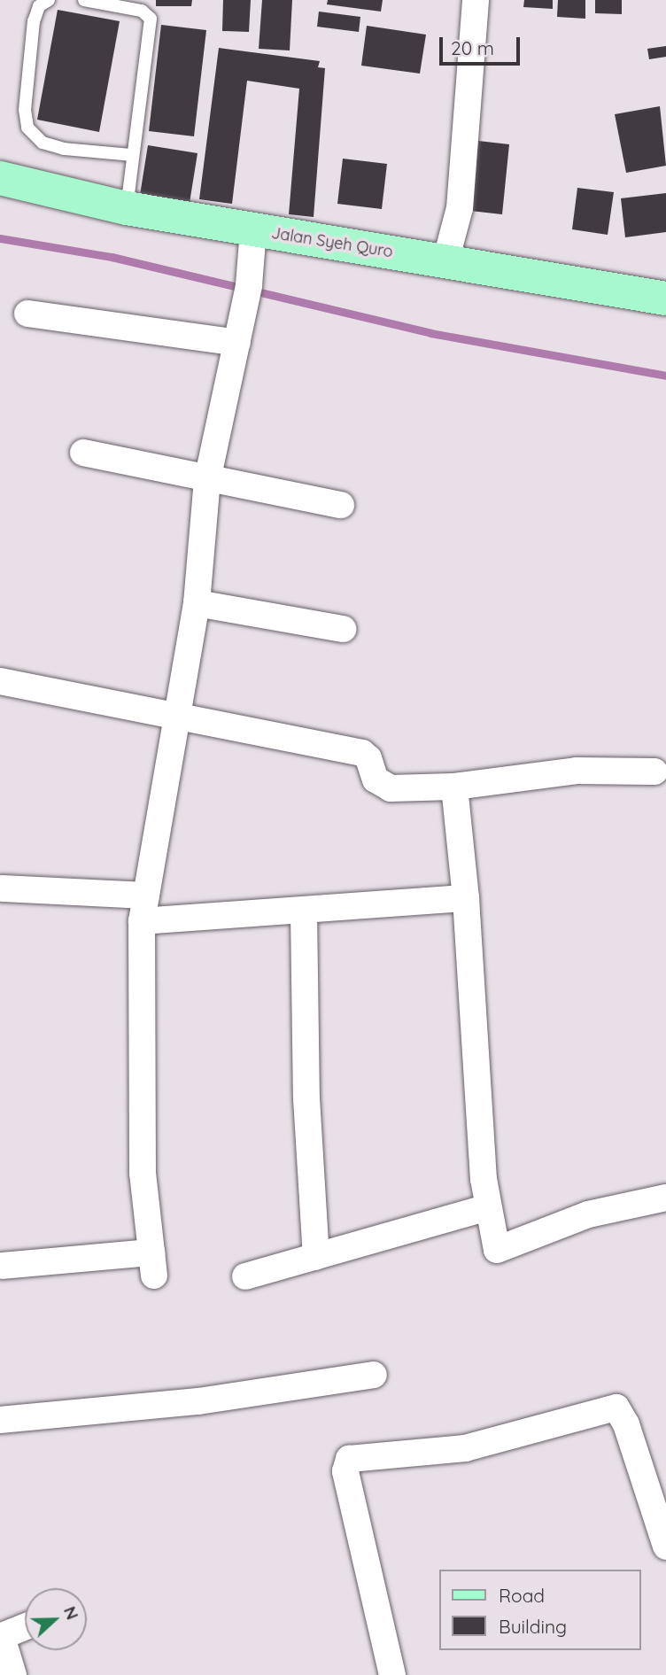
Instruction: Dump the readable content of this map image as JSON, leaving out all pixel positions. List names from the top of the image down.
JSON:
{
  "streets": {
    "main road": ["Jalan Syeh Quro"]
  },
  "legend": ["Road", "Building"],
  "scale_bar": "20 m",
  "north": "right"
}
